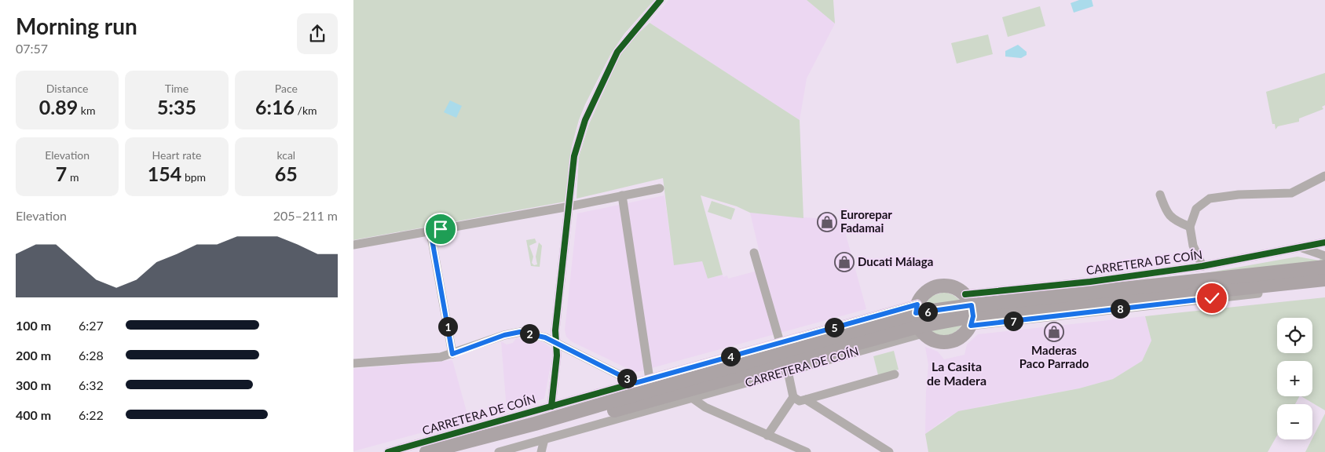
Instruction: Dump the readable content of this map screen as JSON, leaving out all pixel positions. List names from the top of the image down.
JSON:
{
  "streets": {
    "main road": ["CARRETERA DE COÍN"]
  },
  "districts": ["La Casita de Madera"],
  "places": {
    "shop": ["Eurorepar Fadamai", "Ducati Málaga", "Maderas Paco Parrado"]
  },
  "page": {
    "heading": ["Morning run", "07:57"],
    "stats": [
      ["Distance", "0.89 km"],
      ["Time", "5:35"],
      ["Pace", "6:16 /km"],
      ["Elevation", "7 m"],
      ["Heart rate", "154 bpm"],
      ["kcal", "65"]
    ],
    "chart": ["Elevation", "205–211 m"],
    "pins": [
      "8",
      "6",
      "7",
      "1",
      "5",
      "2",
      "4",
      "3"
    ],
    "list": [
      {
        "name": "100 m",
        "note": "6:27"
      },
      {
        "name": "200 m",
        "note": "6:28"
      },
      {
        "name": "300 m",
        "note": "6:32"
      },
      {
        "name": "400 m",
        "note": "6:22"
      }
    ],
    "map_buttons": ["+", "−"]
  }
}
